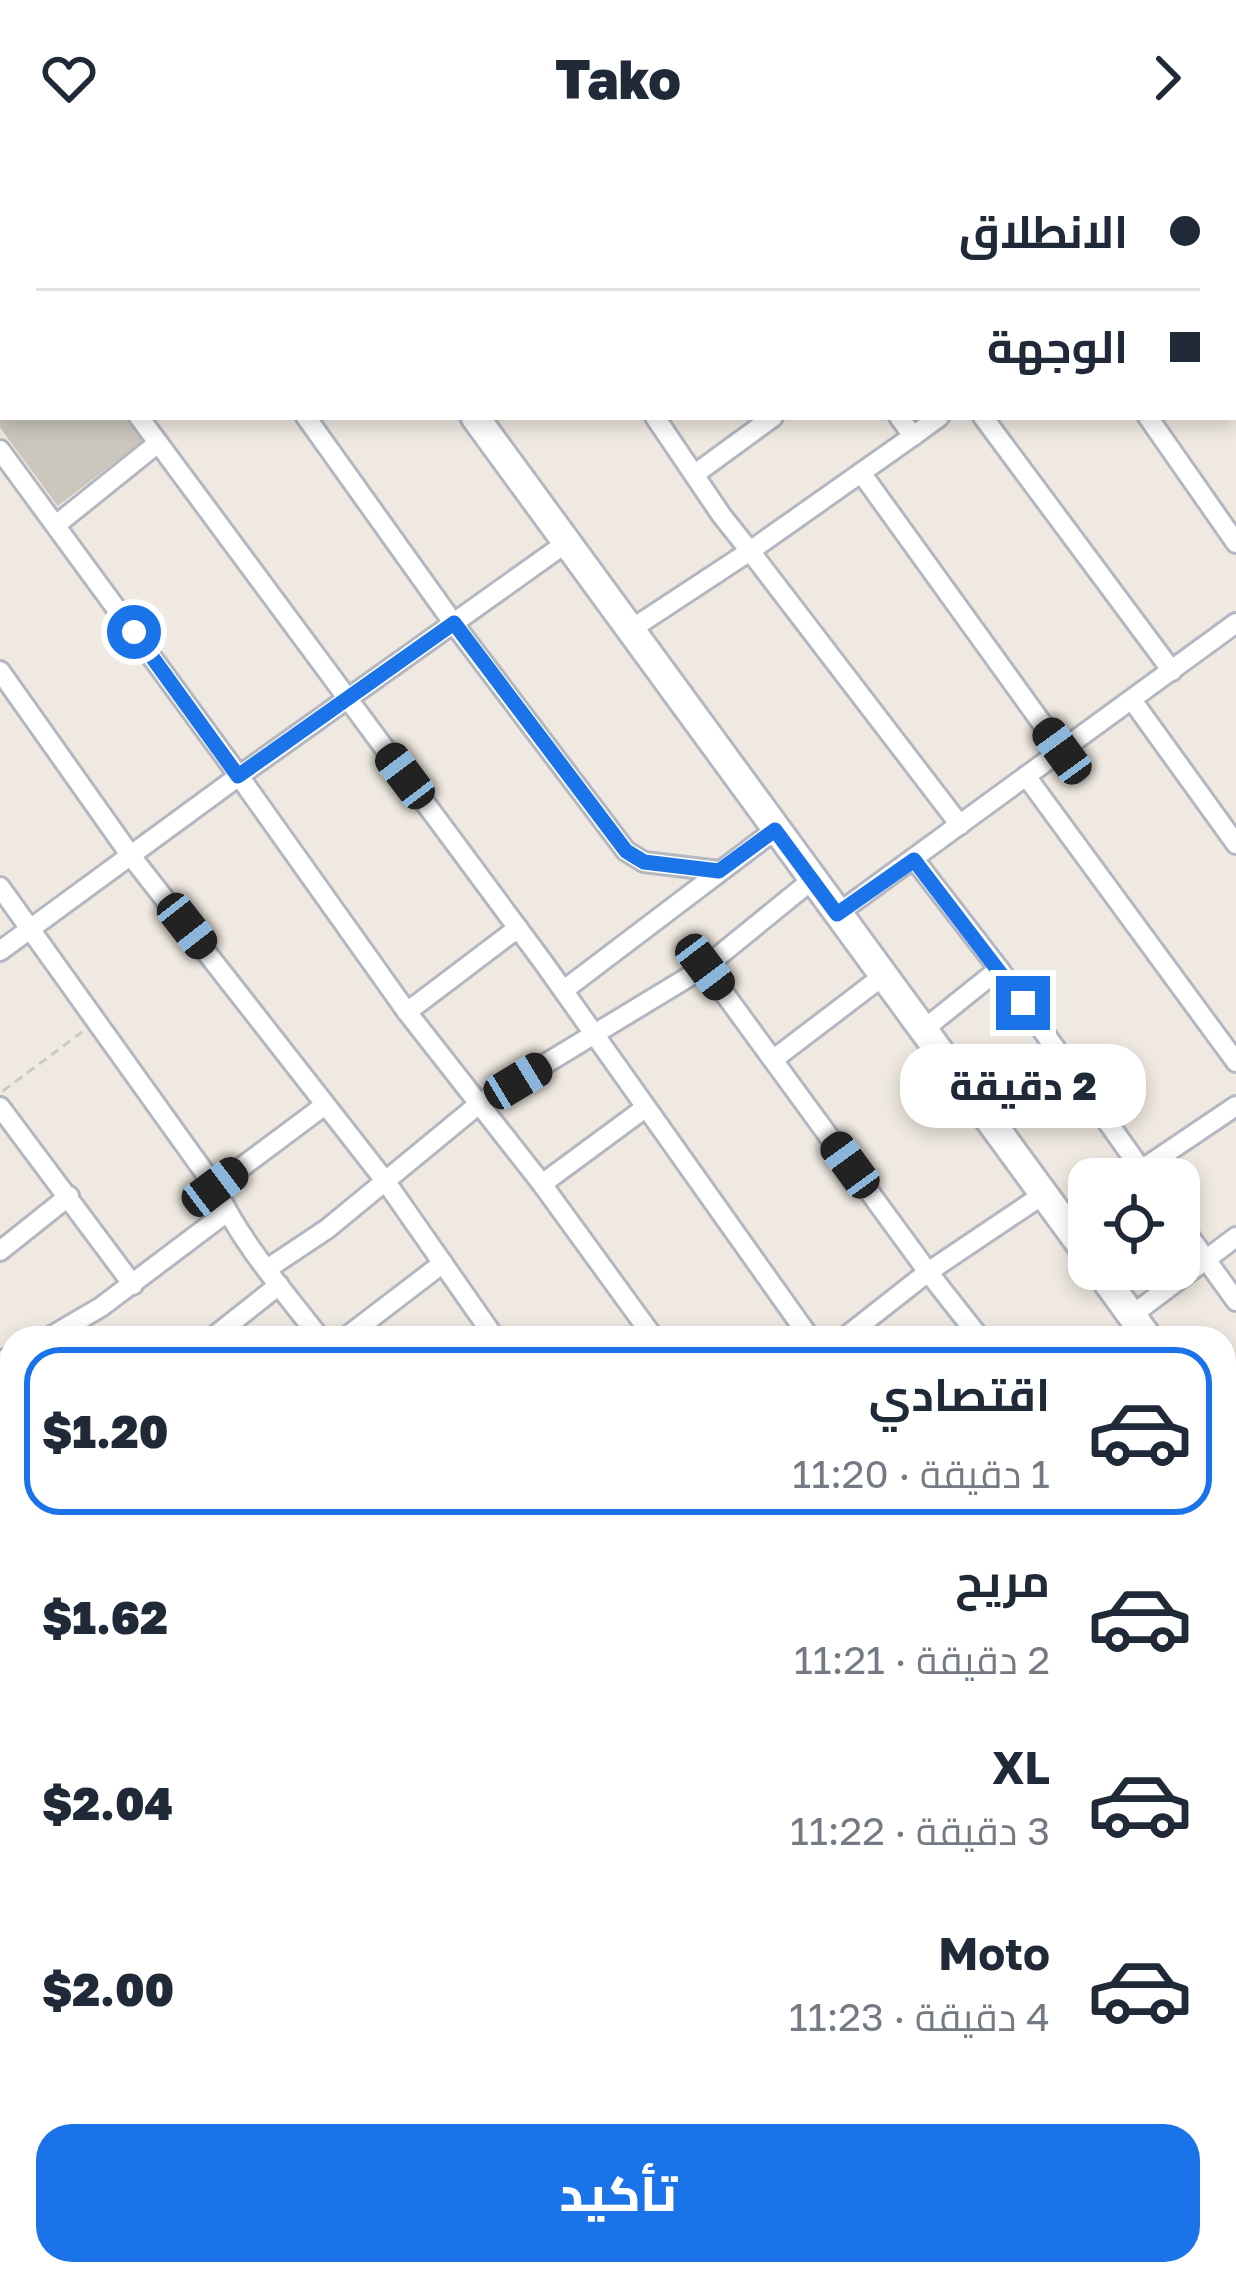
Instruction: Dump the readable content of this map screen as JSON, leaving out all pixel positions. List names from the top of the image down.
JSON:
{
  "page": {
    "header": "Tako",
    "banner": ["الانطلاق", "الوجهة"],
    "bubble": "2 دقيقة",
    "list": [
      {
        "name": "اقتصادي",
        "note": "1 دقيقة · 11:20",
        "value": "$1.20"
      },
      {
        "name": "مريح",
        "note": "2 دقيقة · 11:21",
        "value": "$1.62"
      },
      {
        "name": "XL",
        "note": "3 دقيقة · 11:22",
        "value": "$2.04"
      },
      {
        "name": "Moto",
        "note": "4 دقيقة · 11:23",
        "value": "$2.00"
      }
    ],
    "buttons": "تأكيد"
  }
}
